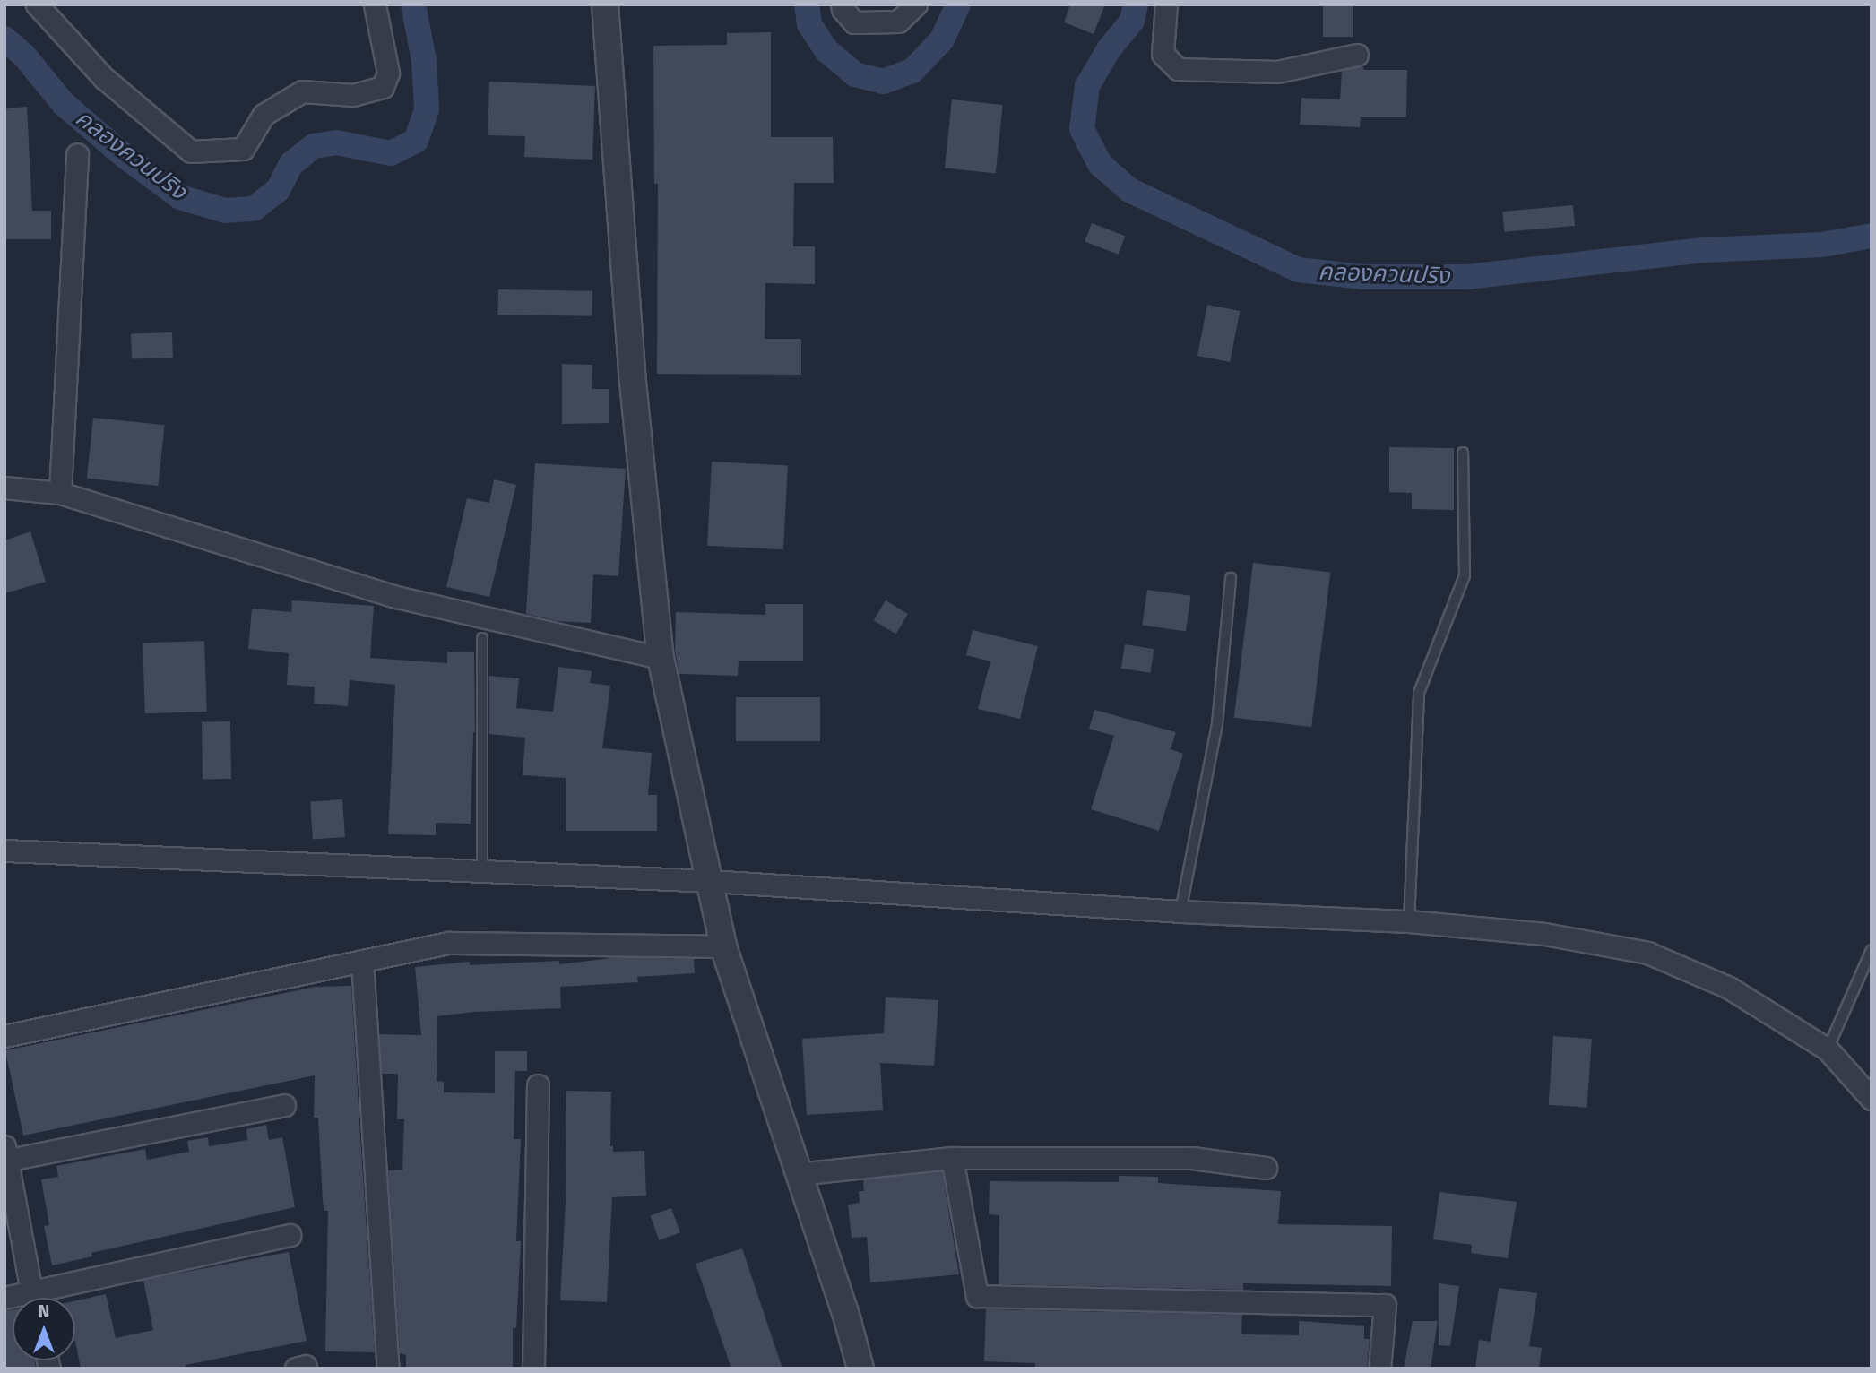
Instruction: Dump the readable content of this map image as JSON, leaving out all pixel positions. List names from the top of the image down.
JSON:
{
  "water": ["คลองควนปริง"],
  "north": "top"
}
